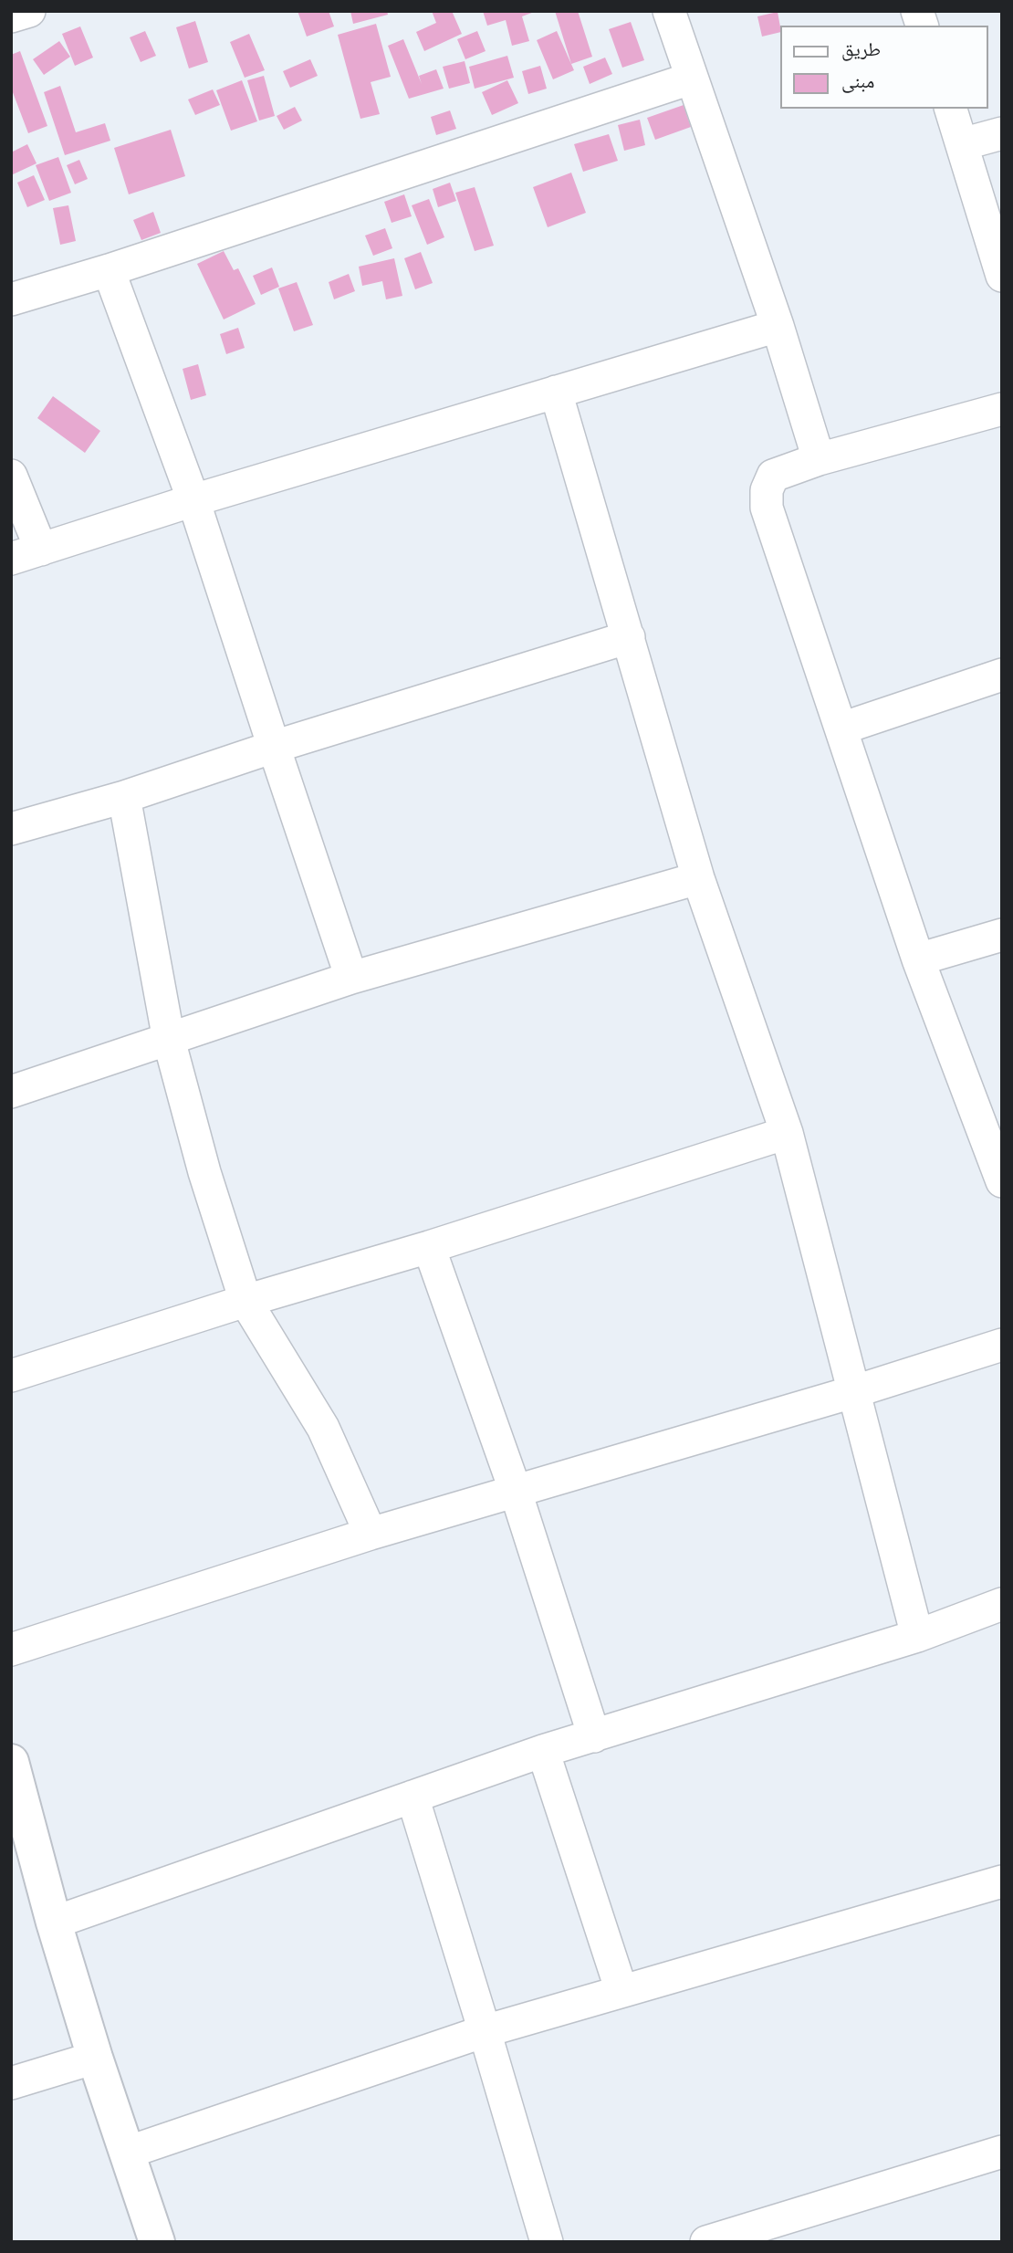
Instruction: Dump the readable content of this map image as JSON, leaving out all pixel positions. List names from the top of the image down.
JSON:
{
  "legend": ["طريق", "مبنى"]
}
